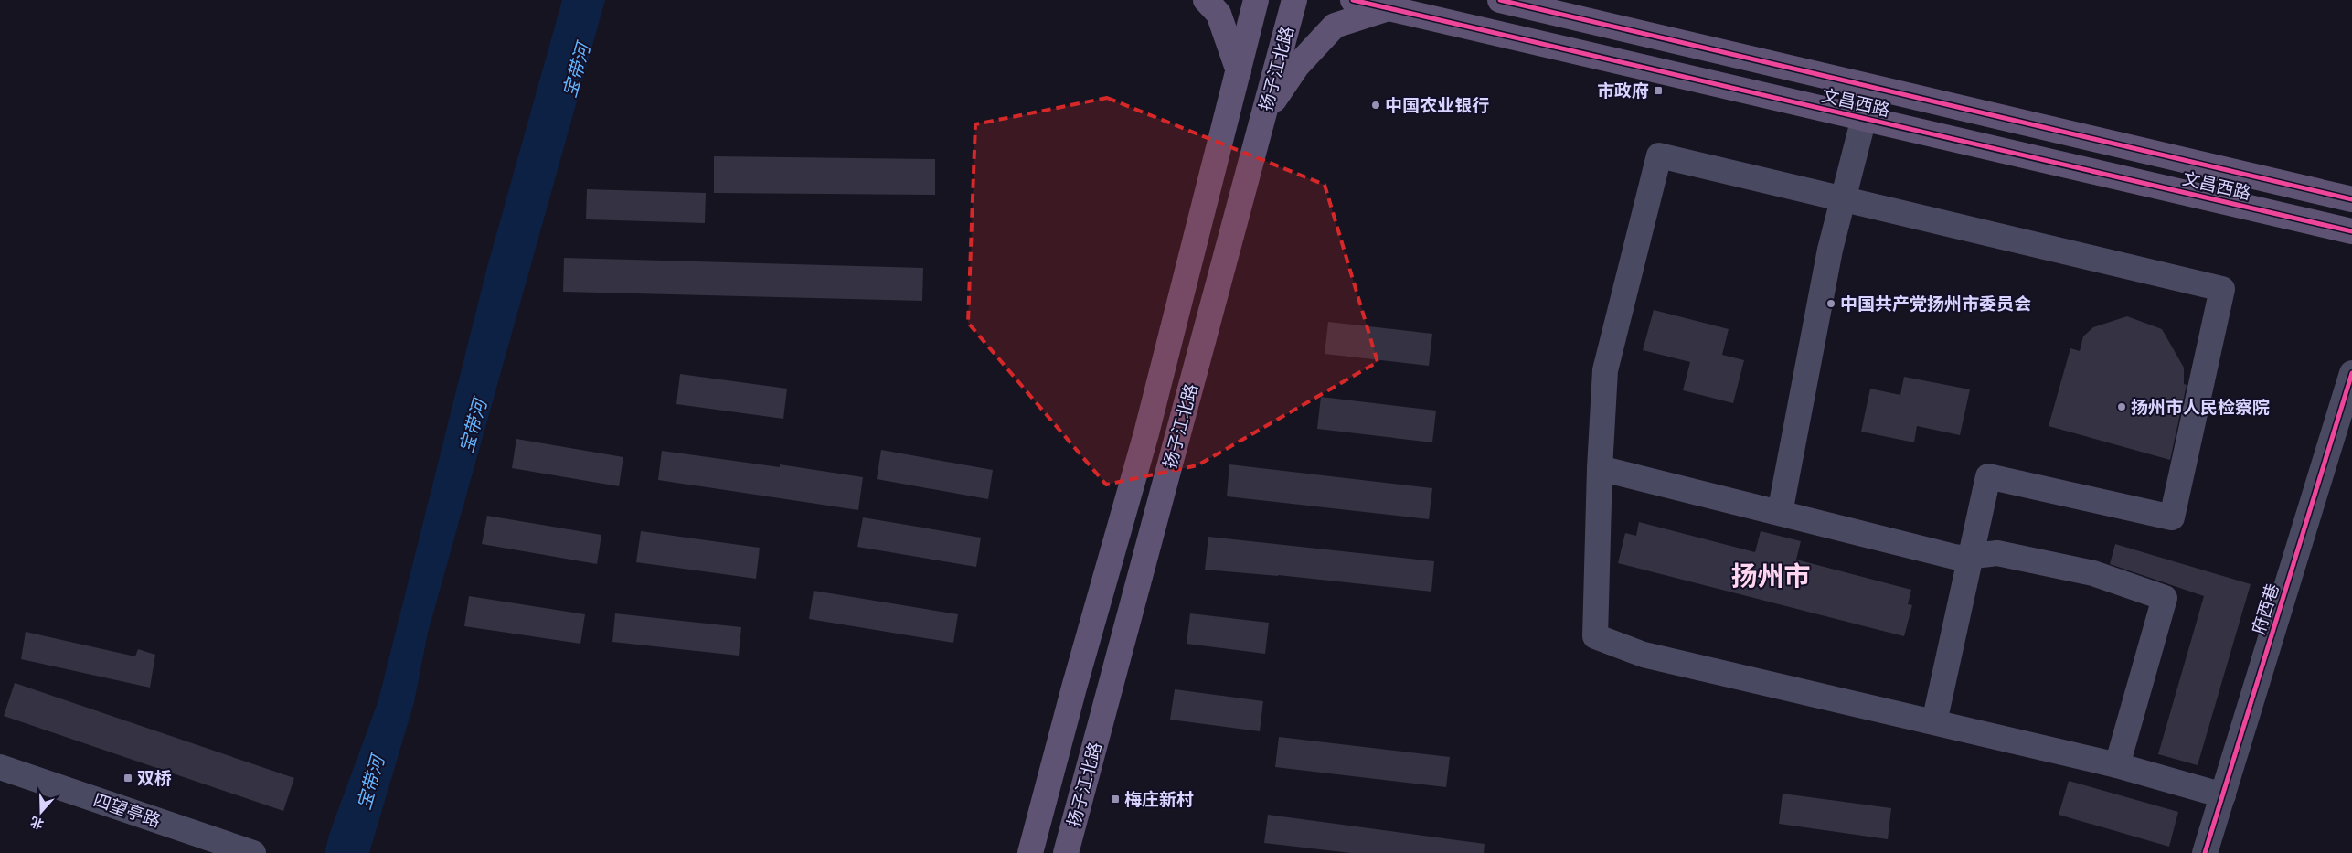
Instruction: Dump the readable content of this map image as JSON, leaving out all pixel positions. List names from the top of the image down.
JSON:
{
  "streets": {
    "main road": ["扬子江北路", "文昌西路"],
    "street": ["府西巷", "四望亭路"]
  },
  "districts": ["扬州市"],
  "water": ["宝带河"],
  "places": {
    "transit": ["市政府", "双桥", "梅庄新村"],
    "other": ["中国农业银行", "中国共产党扬州市委员会", "扬州市人民检察院"]
  },
  "north": "bottom"
}
